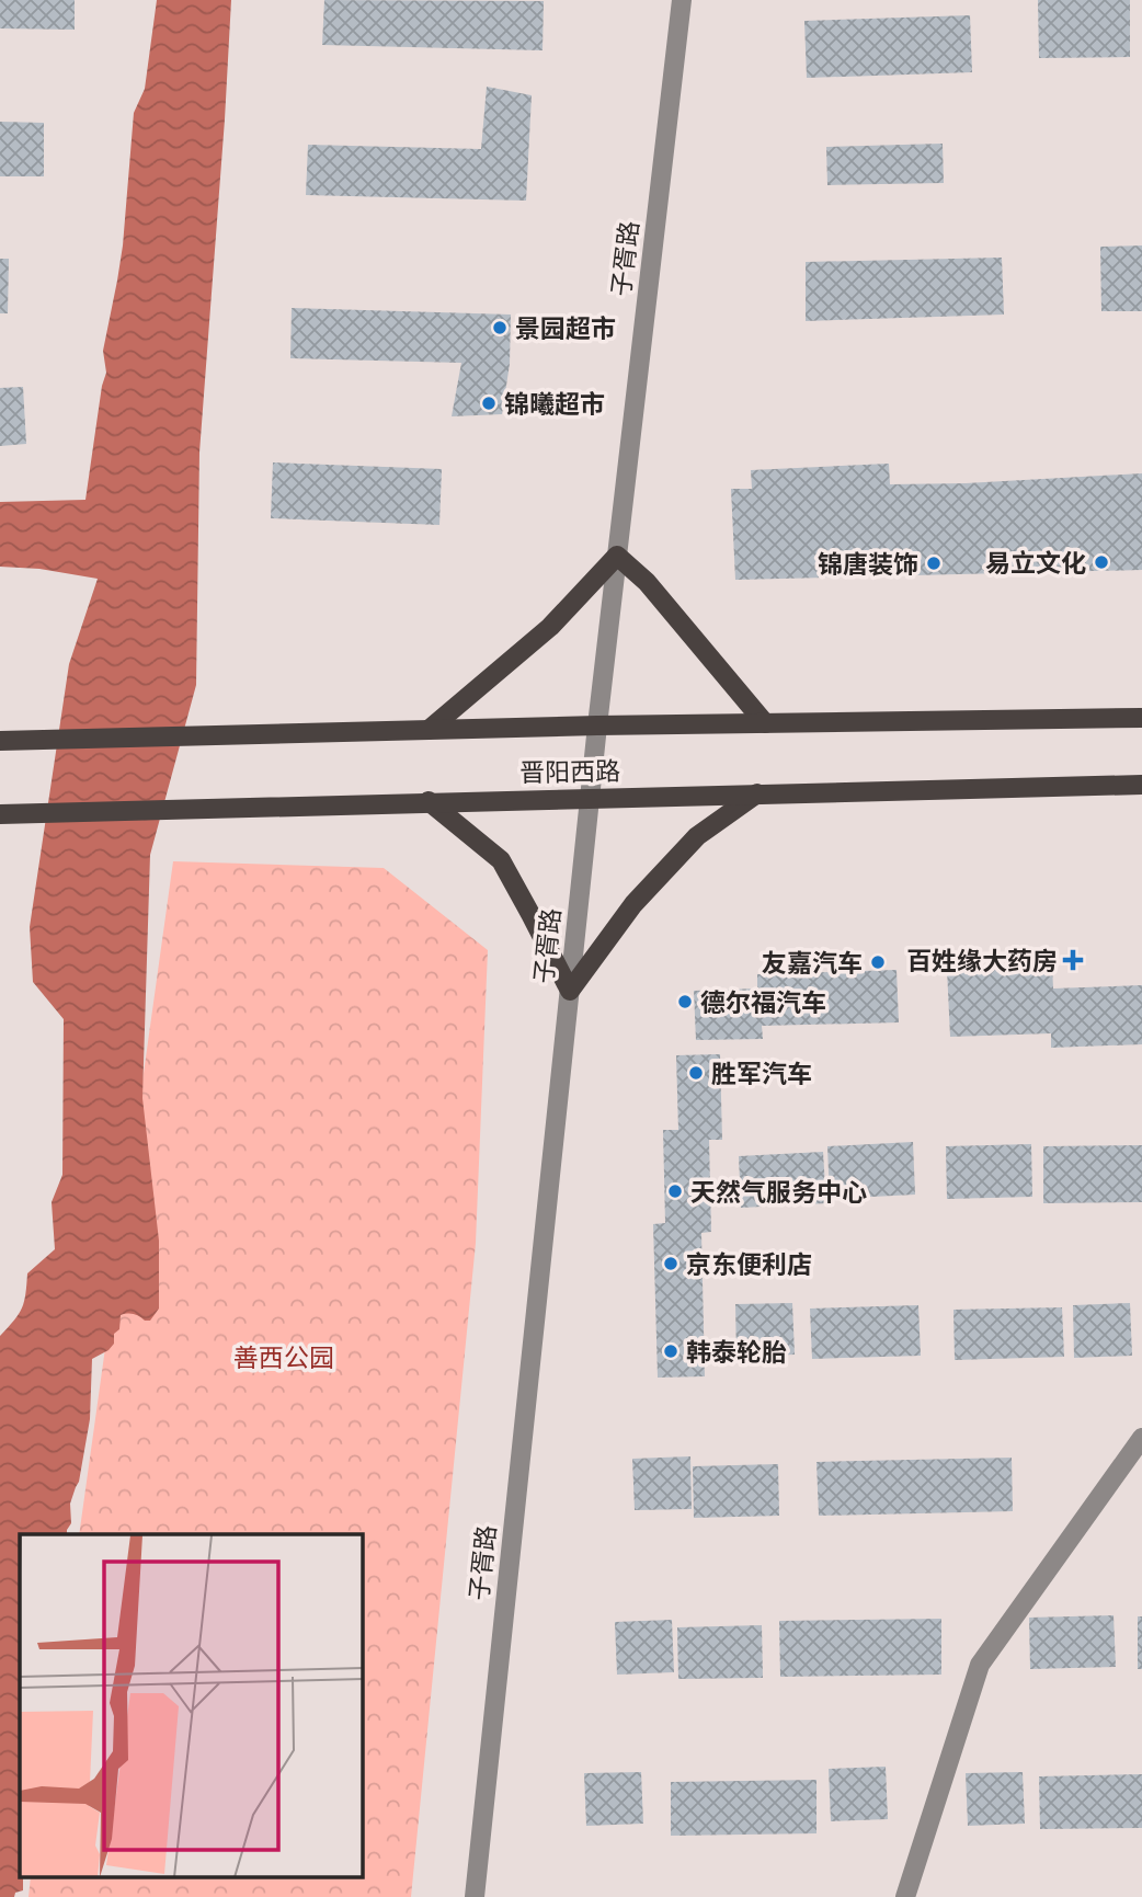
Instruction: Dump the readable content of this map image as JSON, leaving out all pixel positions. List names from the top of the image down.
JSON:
{
  "streets": {
    "main road": ["晋阳西路"],
    "street": ["子胥路"]
  },
  "crossings": [
    ["子胥路", "晋阳西路"]
  ],
  "parks": ["善西公园"],
  "places": {
    "other": [
      "景园超市",
      "锦曦超市",
      "易立文化",
      "锦唐装饰",
      "友嘉汽车",
      "德尔福汽车",
      "胜军汽车",
      "天然气服务中心",
      "京东便利店",
      "韩泰轮胎"
    ],
    "health": ["百姓缘大药房"]
  }
}
